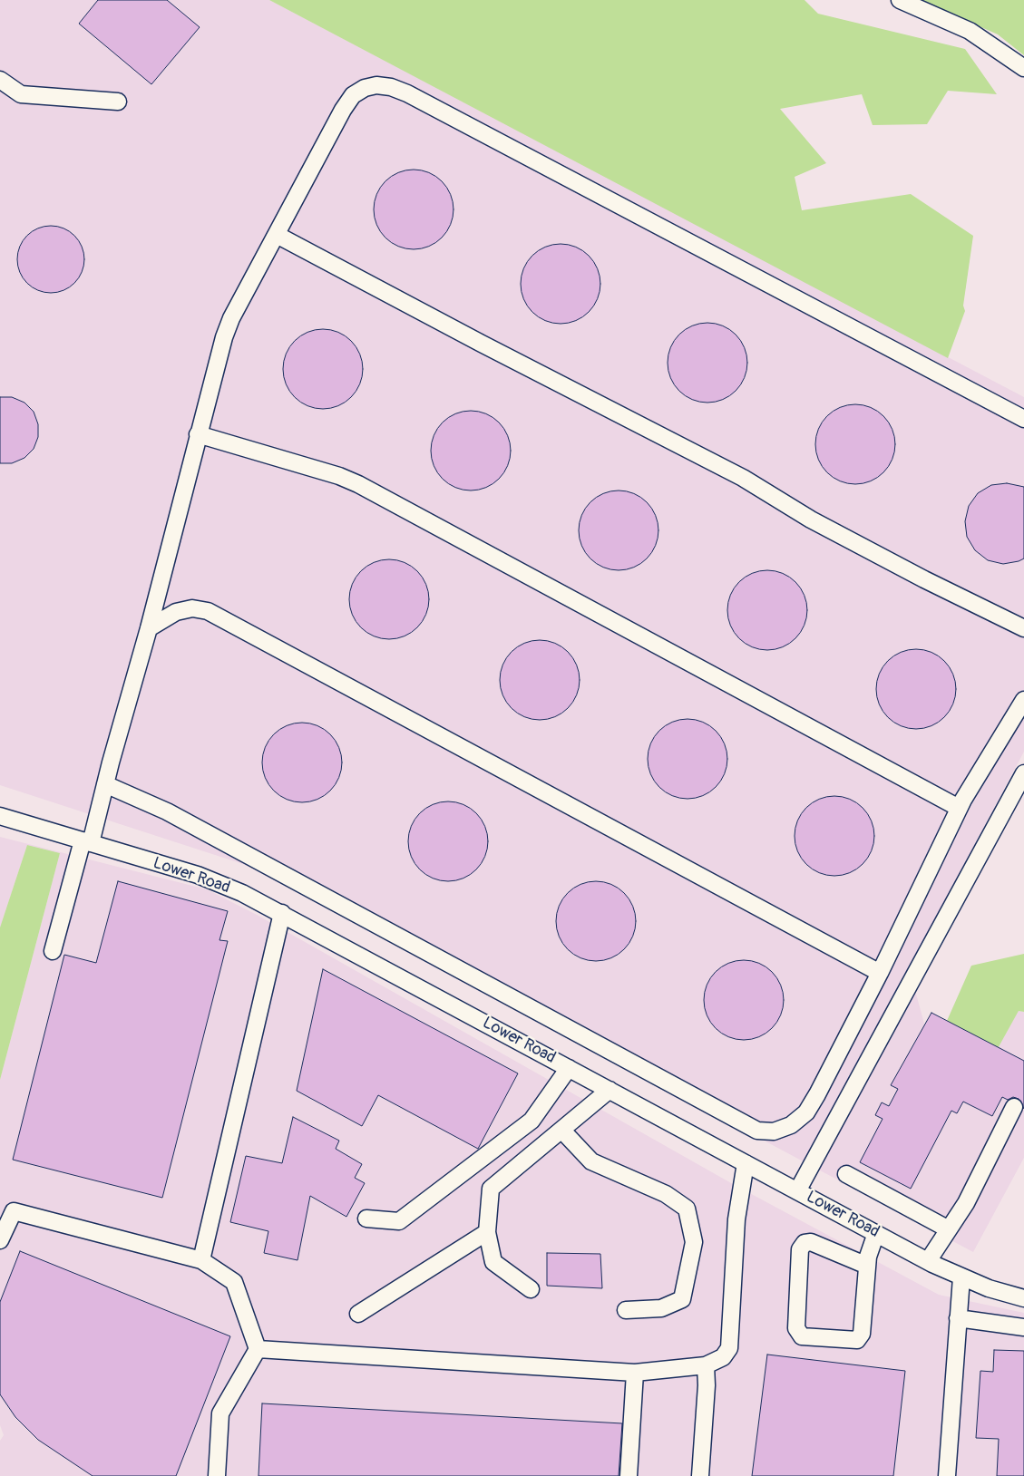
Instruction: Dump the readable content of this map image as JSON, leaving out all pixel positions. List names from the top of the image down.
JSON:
{
  "streets": {
    "street": ["Lower Road"]
  }
}
